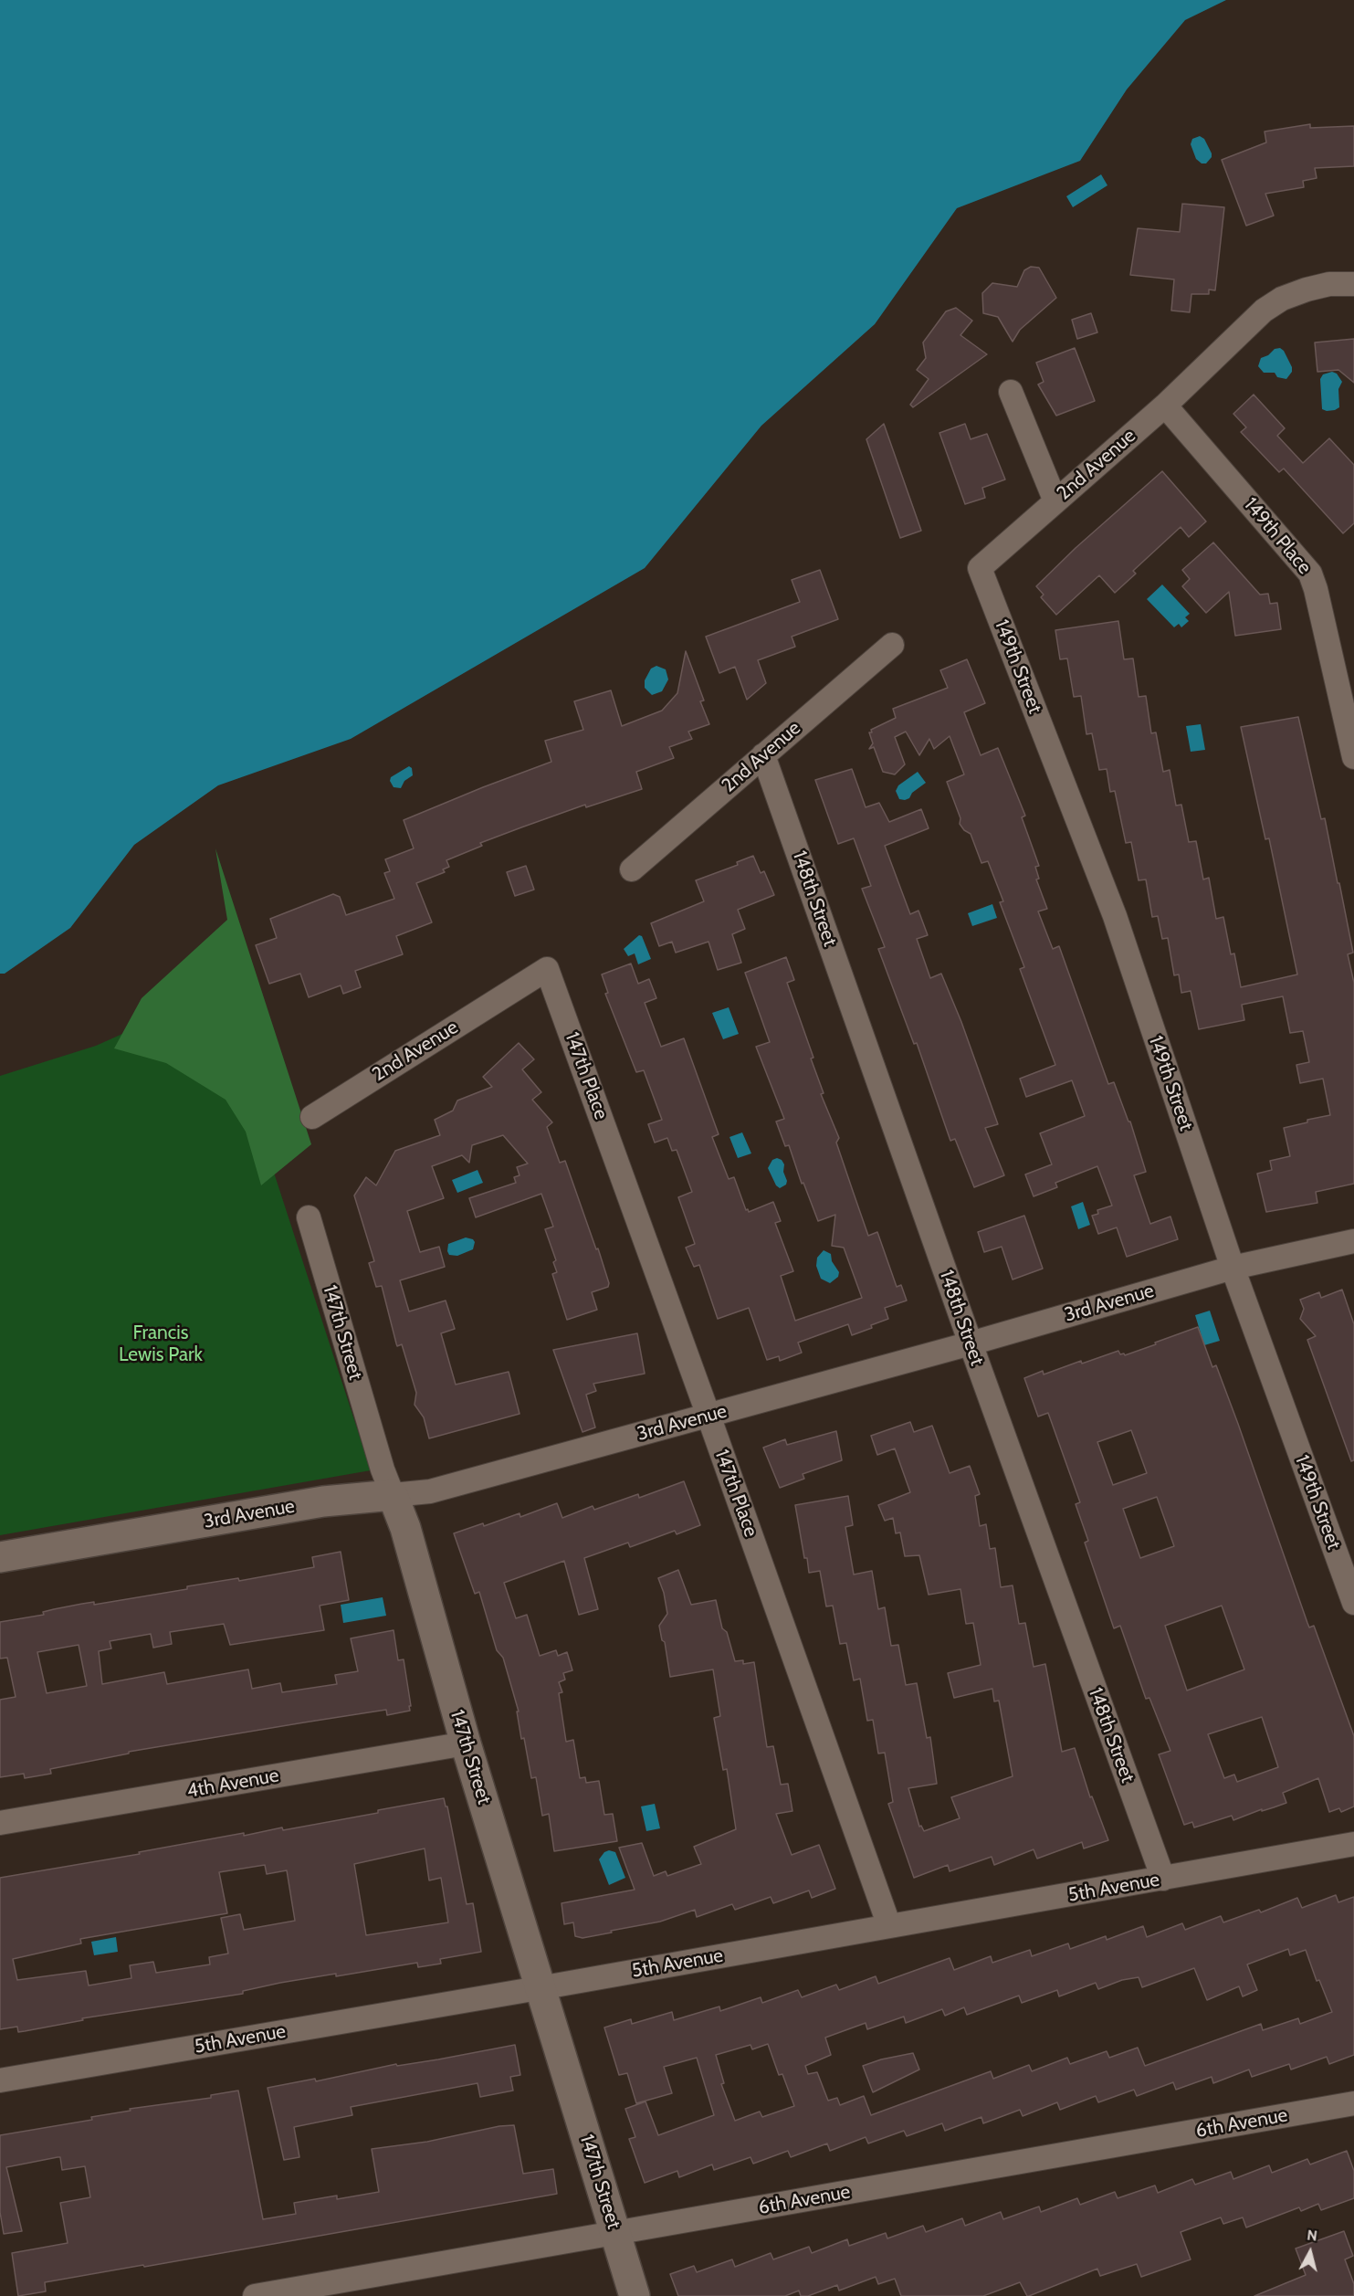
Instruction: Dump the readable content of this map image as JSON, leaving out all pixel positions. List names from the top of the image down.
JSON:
{
  "streets": {
    "street": [
      "2nd Avenue",
      "149th Place",
      "149th Street",
      "148th Street",
      "147th Place",
      "3rd Avenue",
      "147th Street",
      "4th Avenue",
      "5th Avenue",
      "6th Avenue"
    ]
  },
  "crossings": [
    ["2nd Avenue", "149th Place"],
    ["2nd Avenue", "149th Street"],
    ["2nd Avenue", "148th Street"],
    ["2nd Avenue", "147th Place"],
    ["149th Street", "3rd Avenue"],
    ["148th Street", "3rd Avenue"],
    ["148th Street", "5th Avenue"],
    ["147th Place", "3rd Avenue"],
    ["147th Place", "5th Avenue"],
    ["3rd Avenue", "147th Street"],
    ["147th Street", "4th Avenue"],
    ["147th Street", "5th Avenue"],
    ["147th Street", "6th Avenue"]
  ],
  "parks": ["Francis Lewis Park"],
  "north": "top"
}
